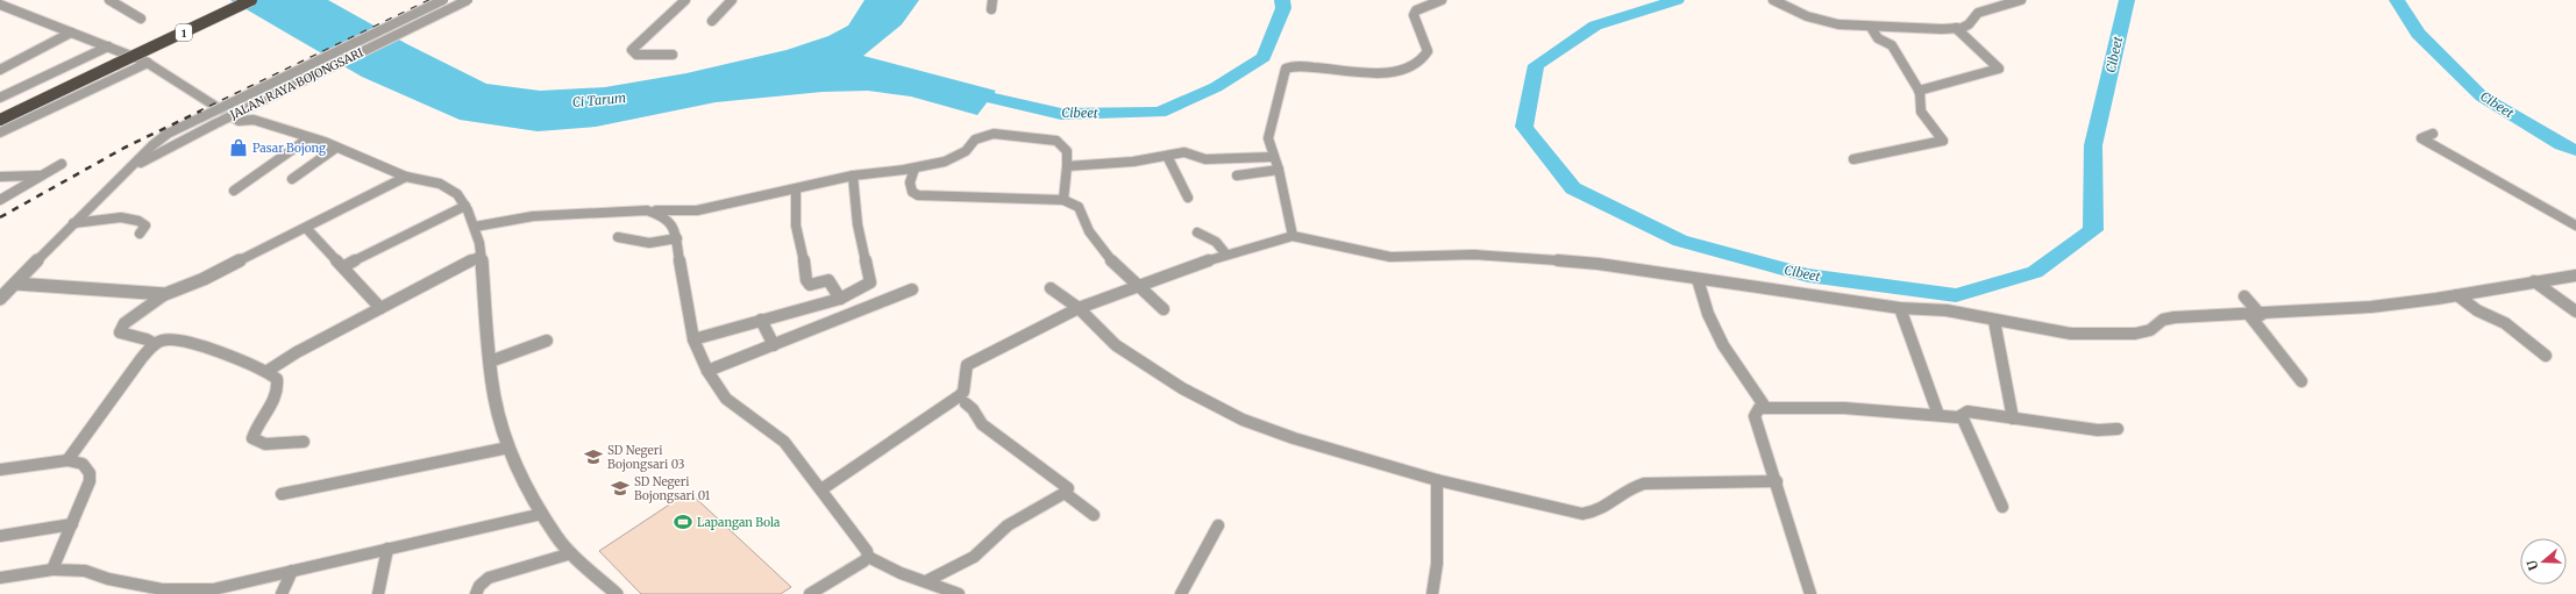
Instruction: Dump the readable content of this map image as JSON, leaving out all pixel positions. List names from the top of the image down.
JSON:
{
  "streets": {
    "highway": ["1"],
    "street": ["JALAN RAYA BOJONGSARI"]
  },
  "water": ["Cibeet", "Ci Tarum"],
  "places": {
    "shop": ["Pasar Bojong"],
    "school or university": ["SD Negeri Bojongsari 03", "SD Negeri Bojongsari 01"],
    "sports": ["Lapangan Bola"]
  },
  "north": "left"
}
